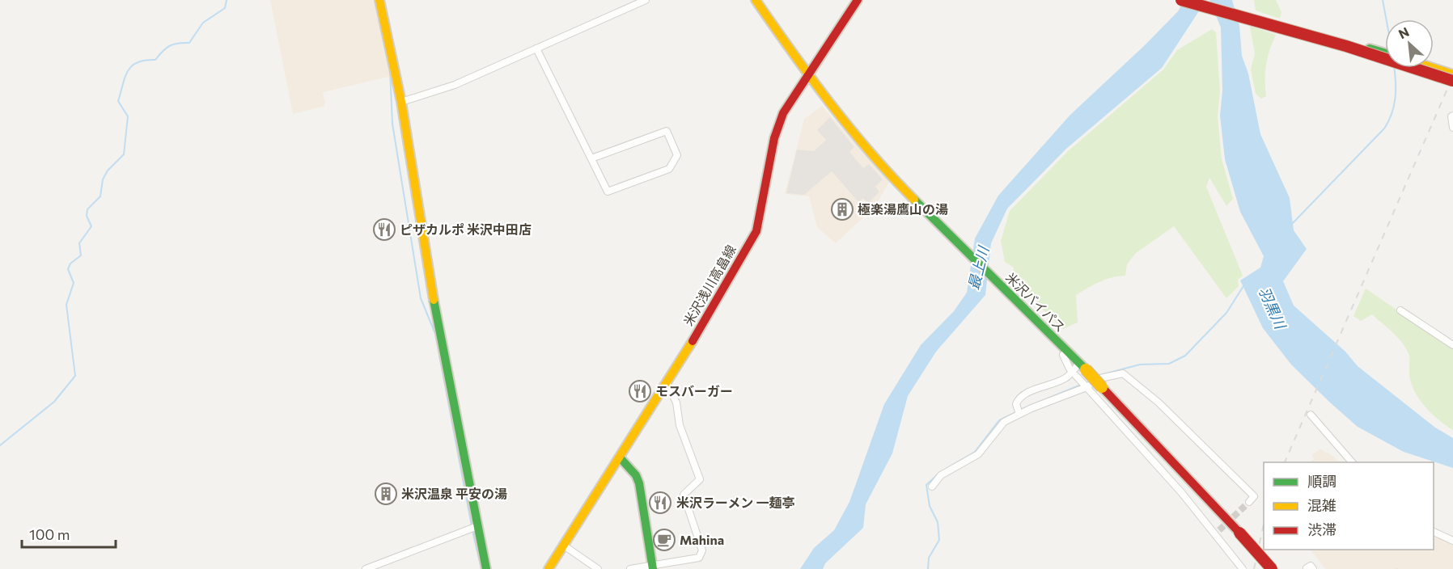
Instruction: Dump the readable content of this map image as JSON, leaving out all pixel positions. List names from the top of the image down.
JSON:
{
  "streets": {
    "main road": ["米沢浅川高畠線", "米沢バイパス"]
  },
  "crossings": [
    ["米沢浅川高畠線", "米沢バイパス"]
  ],
  "water": ["最上川", "羽黒川"],
  "places": {
    "building": ["極楽湯鷹山の湯", "米沢温泉 平安の湯"],
    "restaurant": ["ピザカルポ 米沢中田店", "モスバーガー", "米沢ラーメン 一麺亭"],
    "cafe": ["Mahina"]
  },
  "legend": ["順調", "混雑", "渋滞"],
  "scale_bar": "100 m",
  "north": "top left"
}
